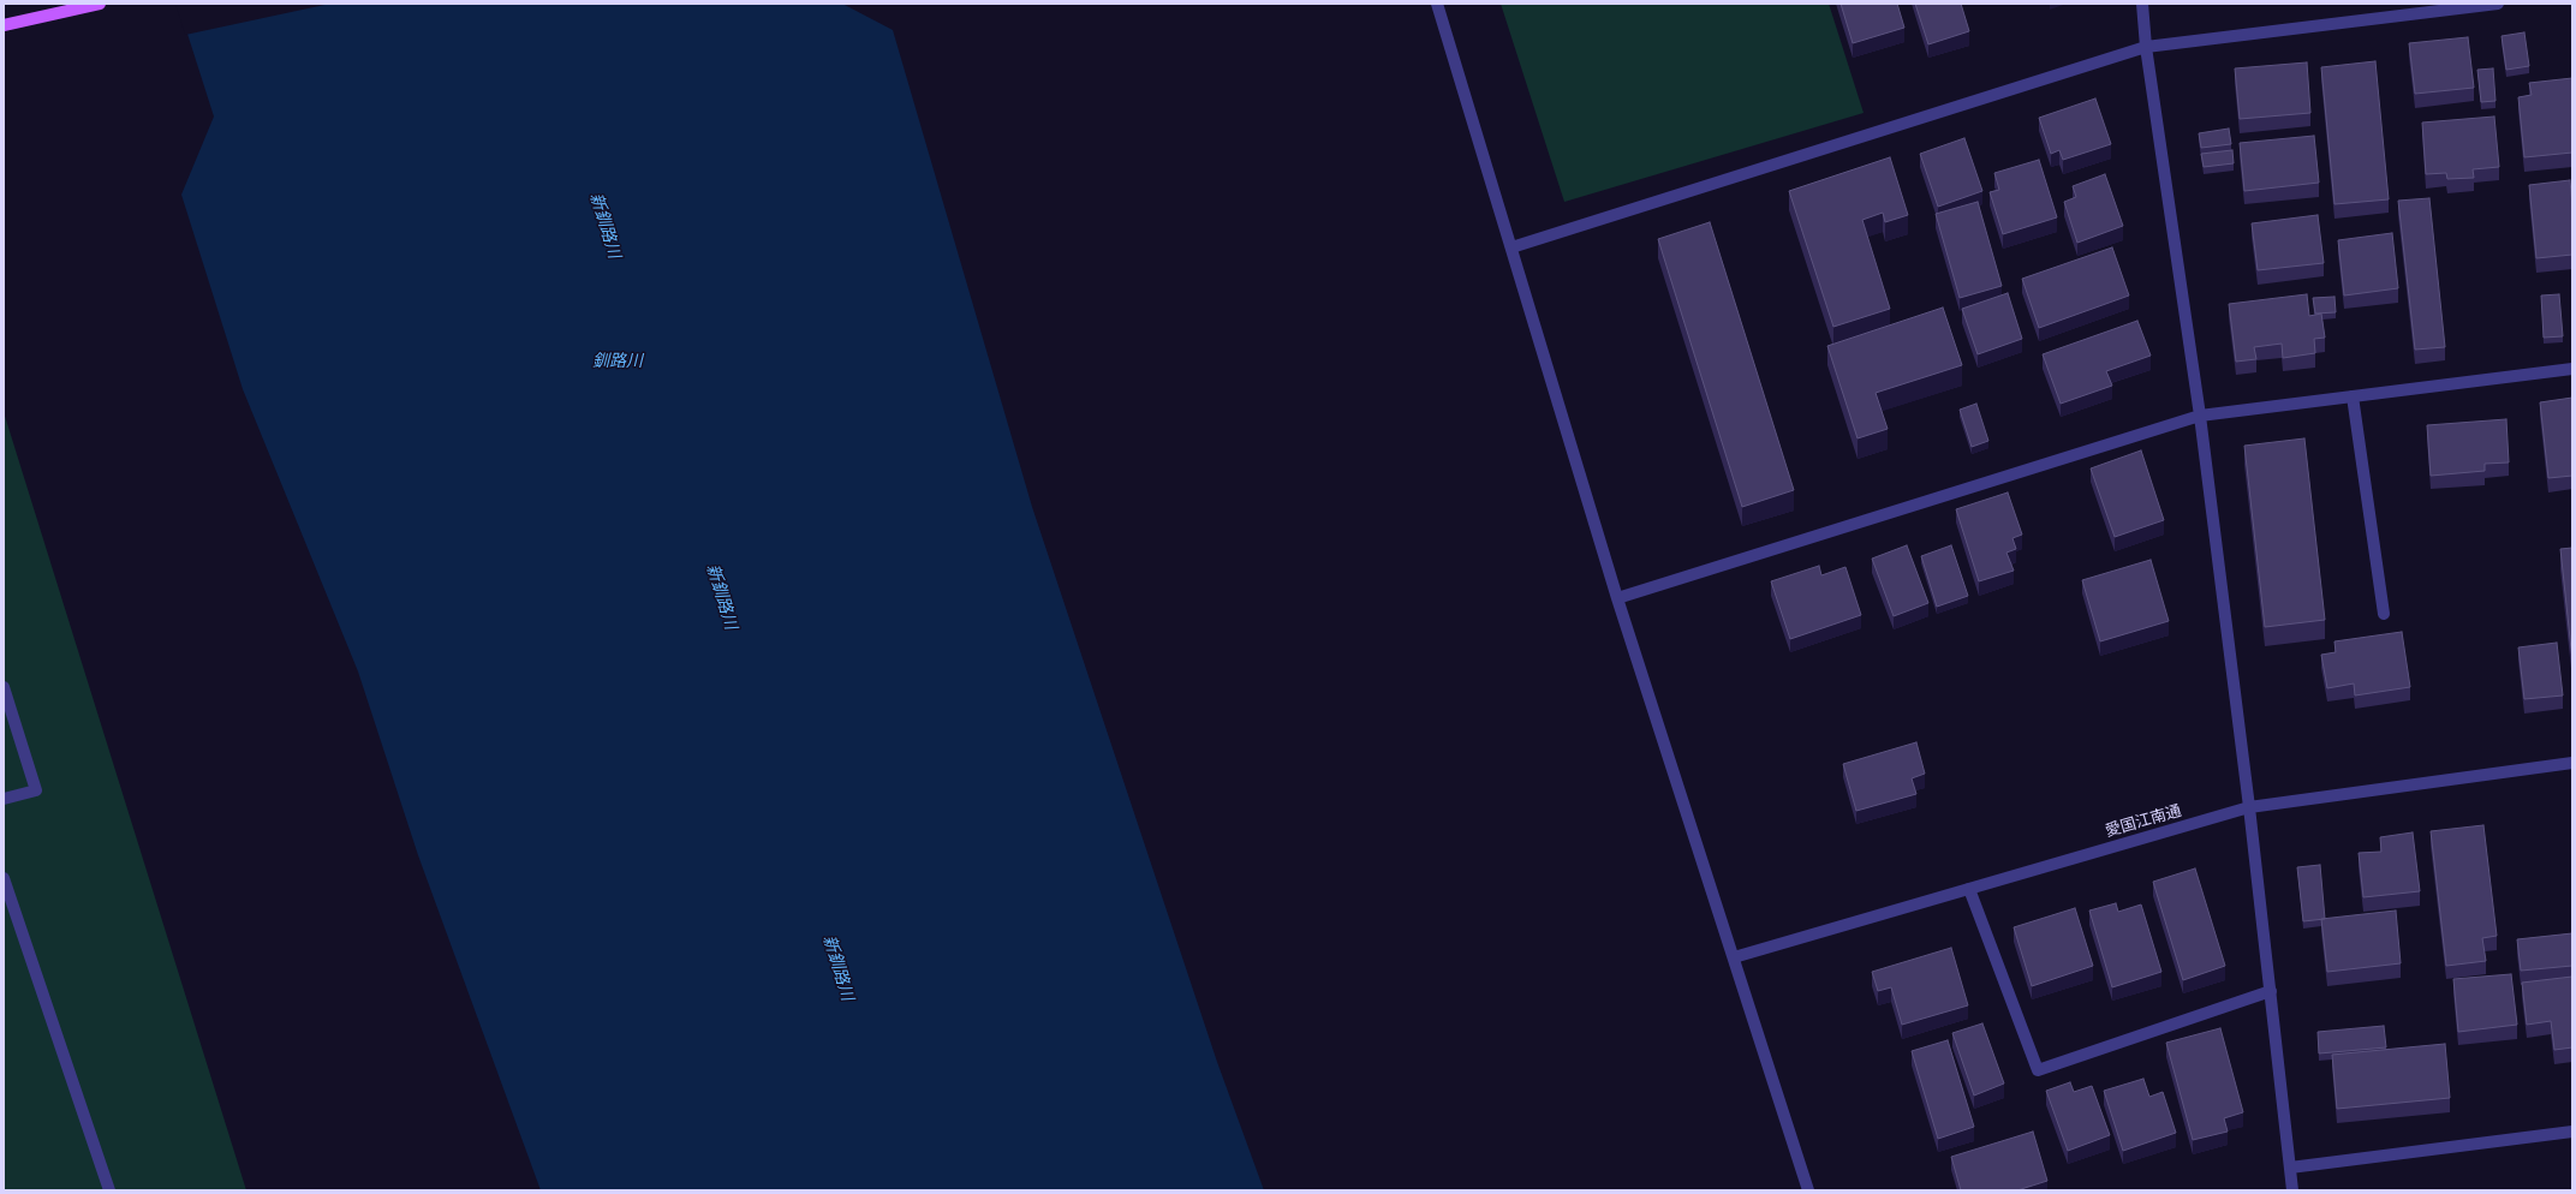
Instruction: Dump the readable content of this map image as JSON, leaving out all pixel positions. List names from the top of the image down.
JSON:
{
  "streets": {
    "street": ["愛国江南通"]
  },
  "water": ["新釧路川", "釧路川"]
}
